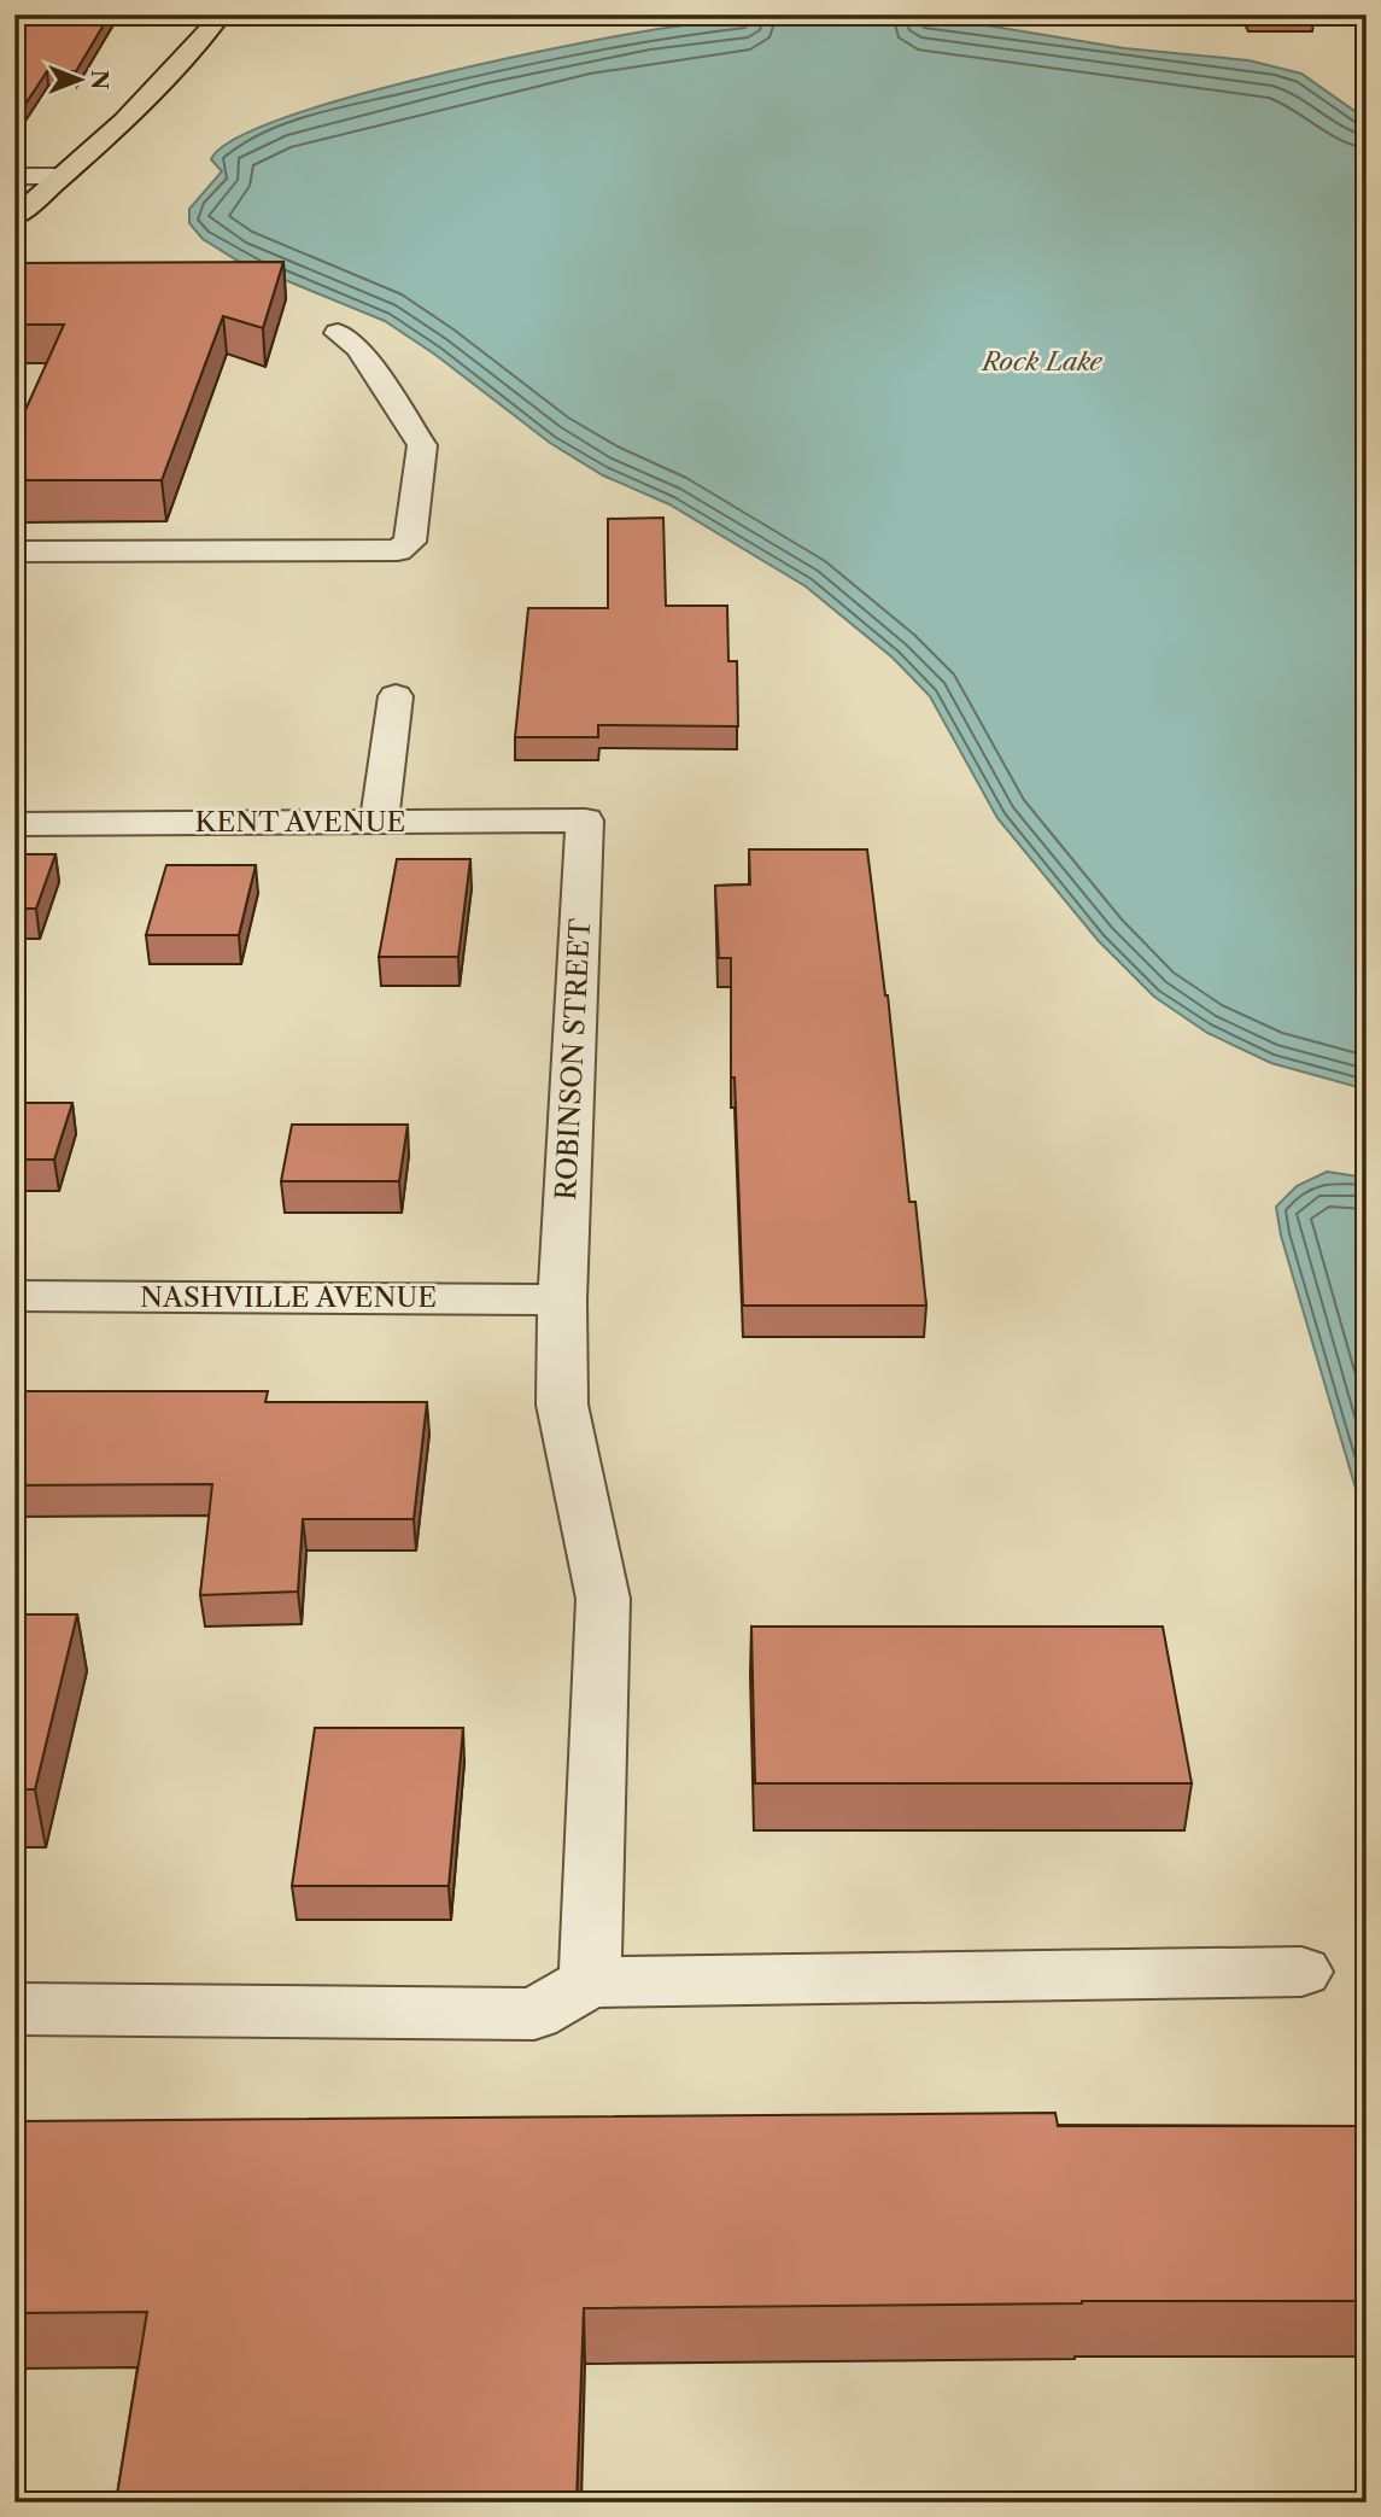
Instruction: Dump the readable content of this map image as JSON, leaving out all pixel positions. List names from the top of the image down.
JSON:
{
  "streets": {
    "street": ["KENT AVENUE", "ROBINSON STREET", "NASHVILLE AVENUE"]
  },
  "crossings": [
    ["KENT AVENUE", "ROBINSON STREET"],
    ["ROBINSON STREET", "NASHVILLE AVENUE"]
  ],
  "water": ["Rock Lake"],
  "north": "right"
}
